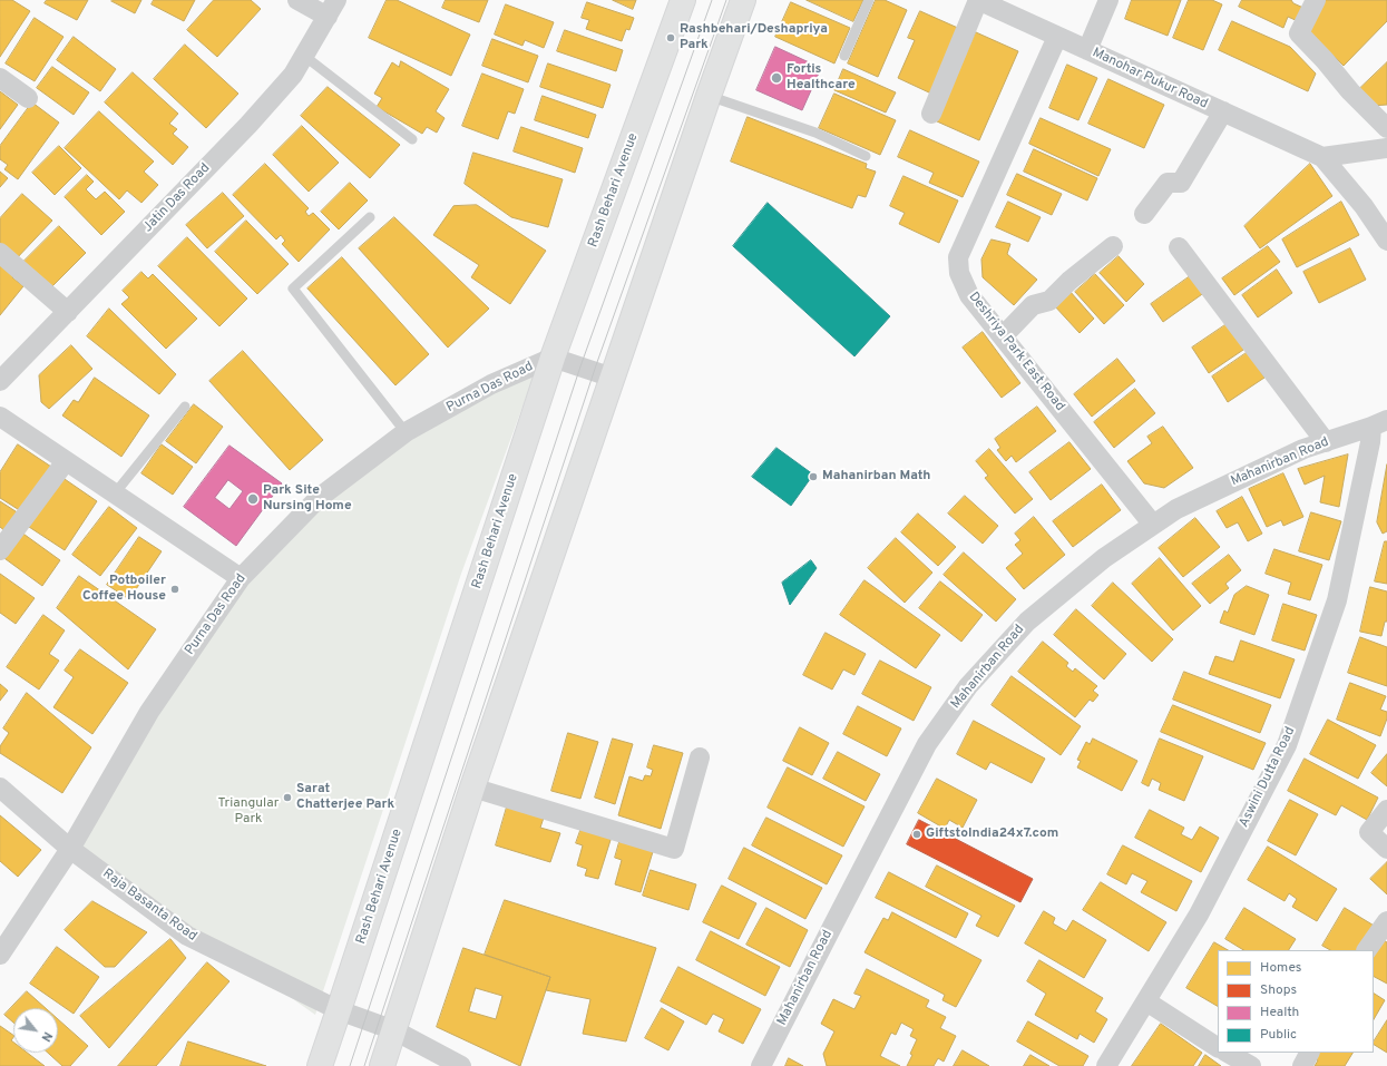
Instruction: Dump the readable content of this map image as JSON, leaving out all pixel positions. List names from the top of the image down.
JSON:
{
  "streets": {
    "main road": ["Rash Behari Avenue"],
    "street": [
      "Manohar Pukur Road",
      "Jatin Das Road",
      "Deshriya Park East Road",
      "Purna Das Road",
      "Mahanirban Road",
      "Aswini Dutta Road",
      "Raja Basanta Road"
    ]
  },
  "crossings": [
    ["Manohar Pukur Road", "Deshriya Park East Road"],
    ["Rash Behari Avenue", "Purna Das Road"],
    ["Rash Behari Avenue", "Raja Basanta Road"],
    ["Deshriya Park East Road", "Mahanirban Road"],
    ["Purna Das Road", "Raja Basanta Road"],
    ["Mahanirban Road", "Aswini Dutta Road"]
  ],
  "parks": ["Triangular Park"],
  "places": [
    "Rashbehari/Deshapriya Park",
    "Fortis Healthcare",
    "Mahanirban Math",
    "Park Site Nursing Home",
    "Potboiler Coffee House",
    "Sarat Chatterjee Park",
    "GiftstoIndia24x7.com"
  ],
  "legend": [
    "Homes",
    "Shops",
    "Health",
    "Public"
  ],
  "north": "bottom right"
}
